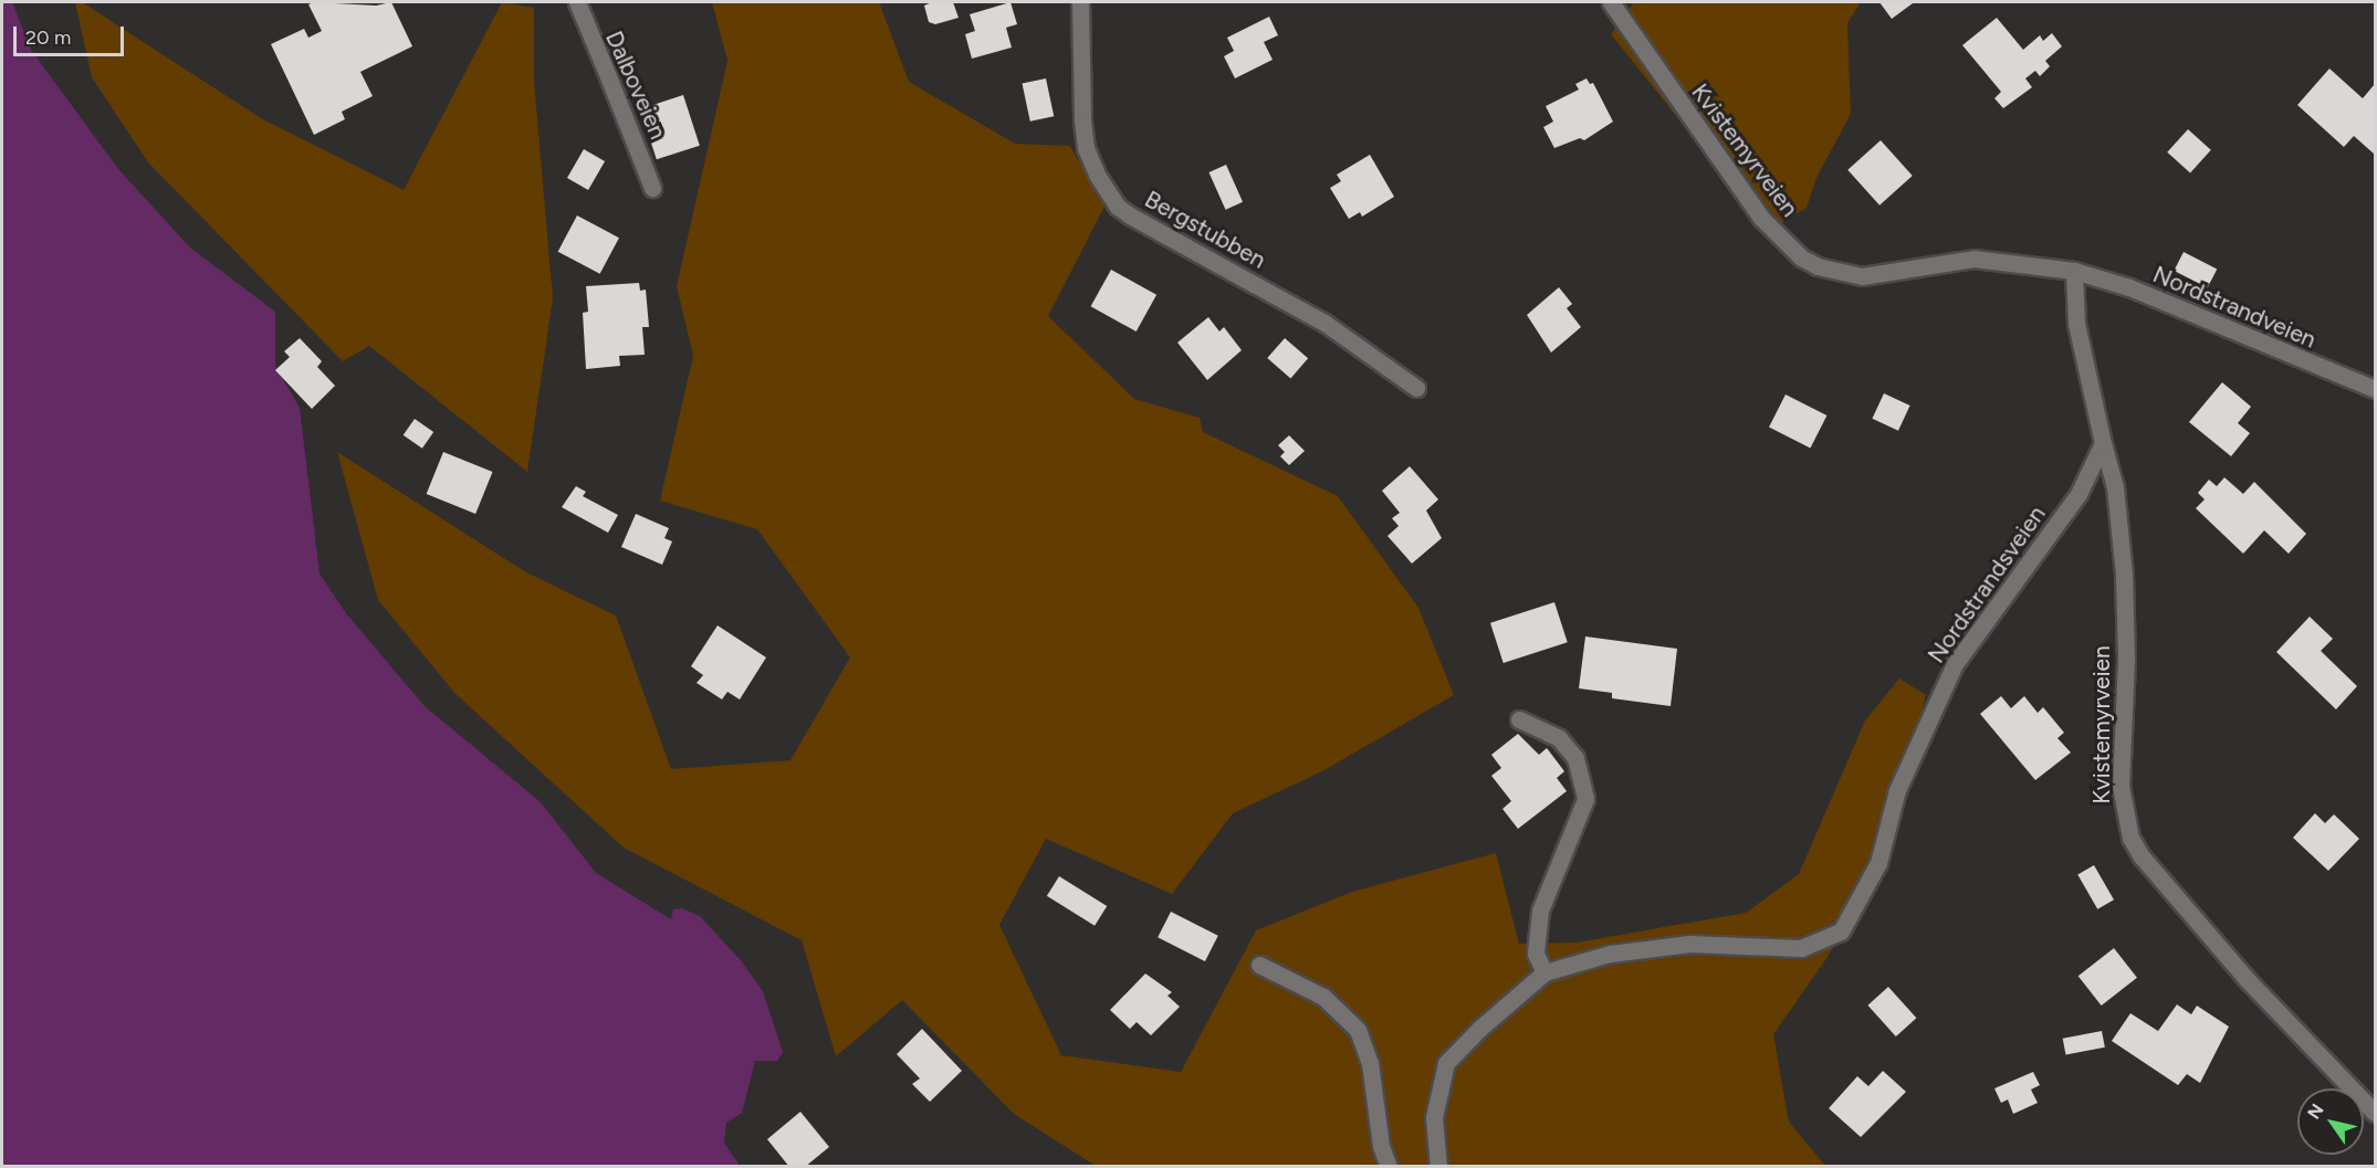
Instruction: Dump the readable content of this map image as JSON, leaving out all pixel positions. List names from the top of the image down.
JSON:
{
  "streets": {
    "street": [
      "Dalboveien",
      "Kvistemyrveien",
      "Bergstubben",
      "Nordstrandveien",
      "Nordstrandsveien"
    ]
  },
  "crossings": [
    ["Kvistemyrveien", "Nordstrandveien"],
    ["Kvistemyrveien", "Nordstrandsveien"]
  ],
  "scale_bar": "20 m",
  "north": "top left"
}
